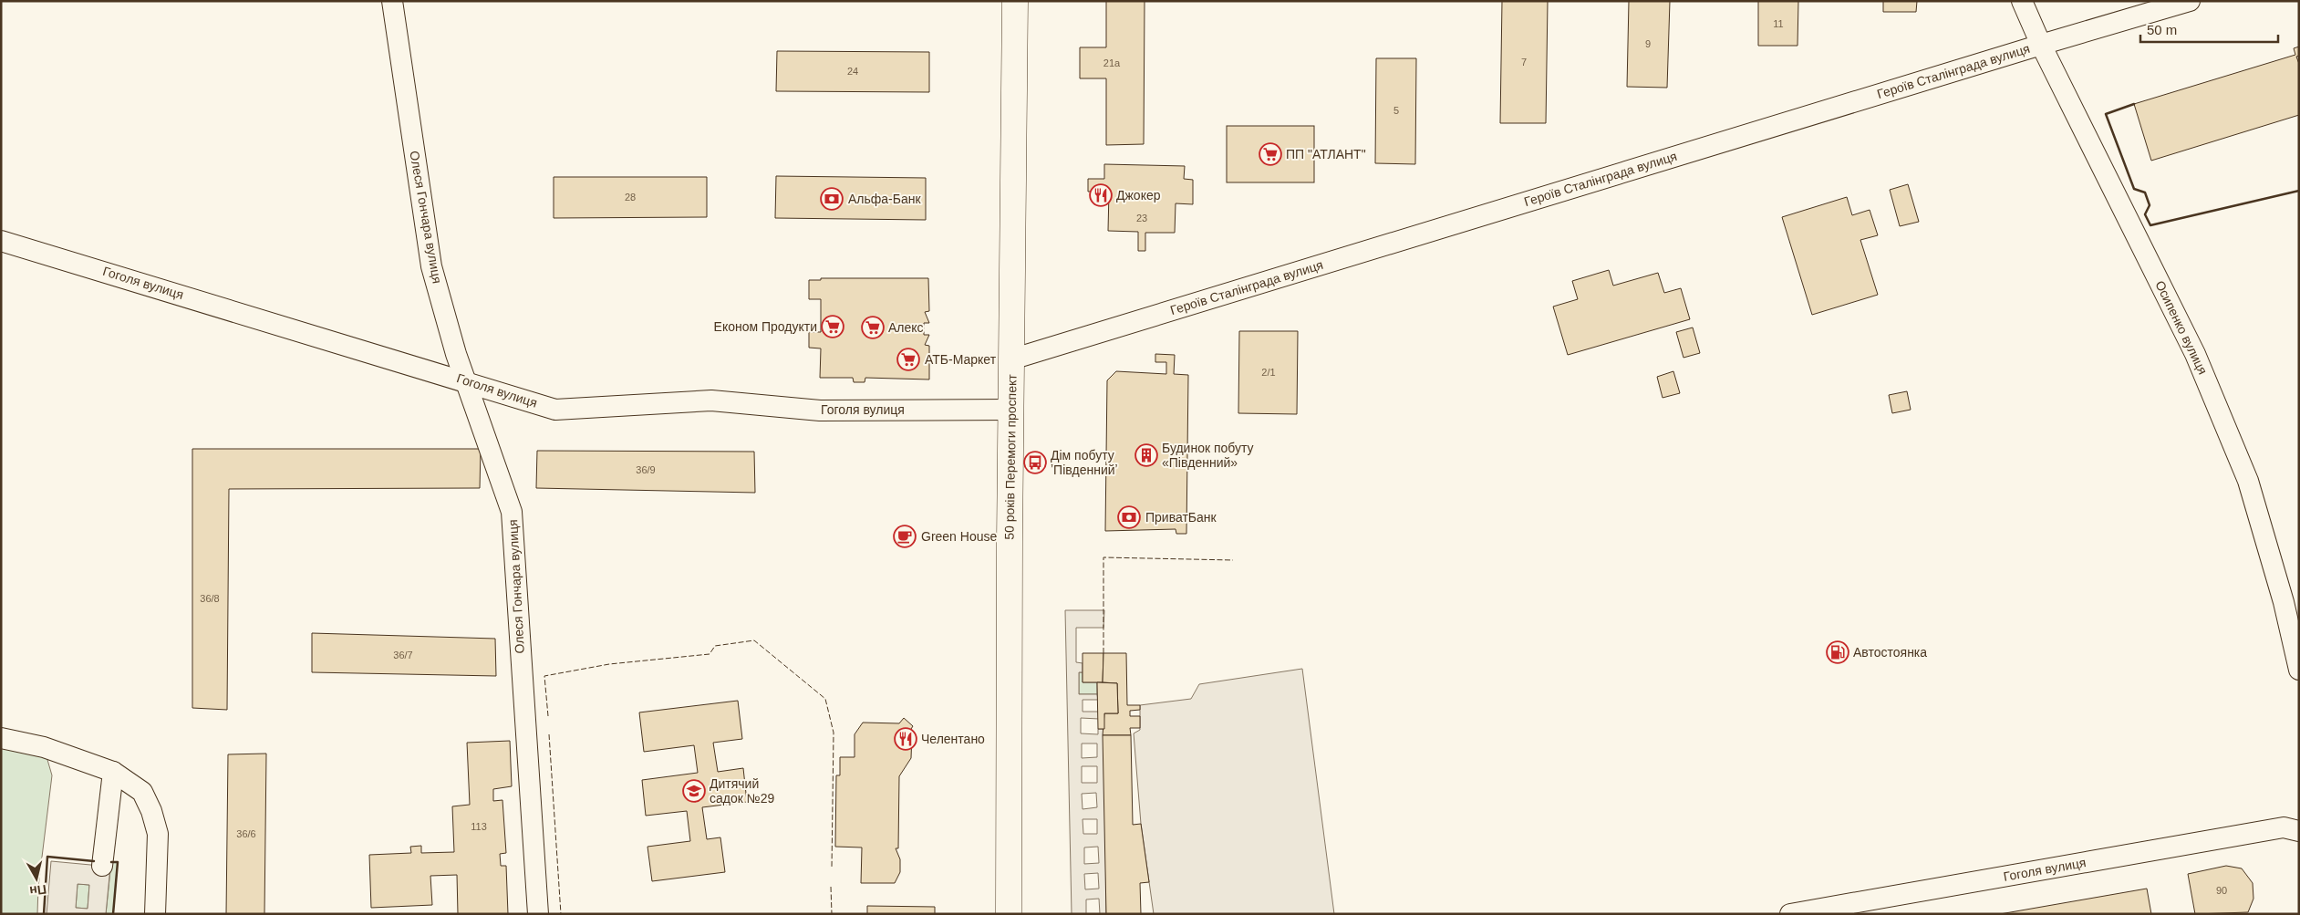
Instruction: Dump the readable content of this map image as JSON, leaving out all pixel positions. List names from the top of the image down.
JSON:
{
  "streets": {
    "main road": ["50 років Перемоги проспект"],
    "street": [
      "Героїв Сталінграда вулиця",
      "Олеся Гончара вулиця",
      "Гоголя вулиця",
      "Осипенко вулиця"
    ]
  },
  "crossings": [
    ["Героїв Сталінграда вулиця", "Осипенко вулиця"],
    ["Героїв Сталінграда вулиця", "50 років Перемоги проспект"],
    ["Олеся Гончара вулиця", "Гоголя вулиця"],
    ["Гоголя вулиця", "50 років Перемоги проспект"]
  ],
  "places": {
    "supermarket": [
      "ПП \"АТЛАНТ\"",
      "Економ Продукти",
      "Алекс",
      "АТБ-Маркет"
    ],
    "restaurant": ["Джокер", "Челентано"],
    "bank": ["Альфа-Банк", "ПриватБанк"],
    "building": ["Будинок побуту «Південний»"],
    "bus stop": ["Дім побуту ʼПівденнийʼ"],
    "cafe": ["Green House"],
    "fuel station": ["Автостоянка"],
    "school or university": ["Дитячий садок №29"]
  },
  "house_numbers": [
    "11",
    "9",
    "7",
    "21а",
    "24",
    "5",
    "28",
    "23",
    "2/1",
    "36/9",
    "36/8",
    "36/7",
    "113",
    "36/6",
    "90"
  ],
  "scale_bar": "50 m",
  "north": "bottom"
}
